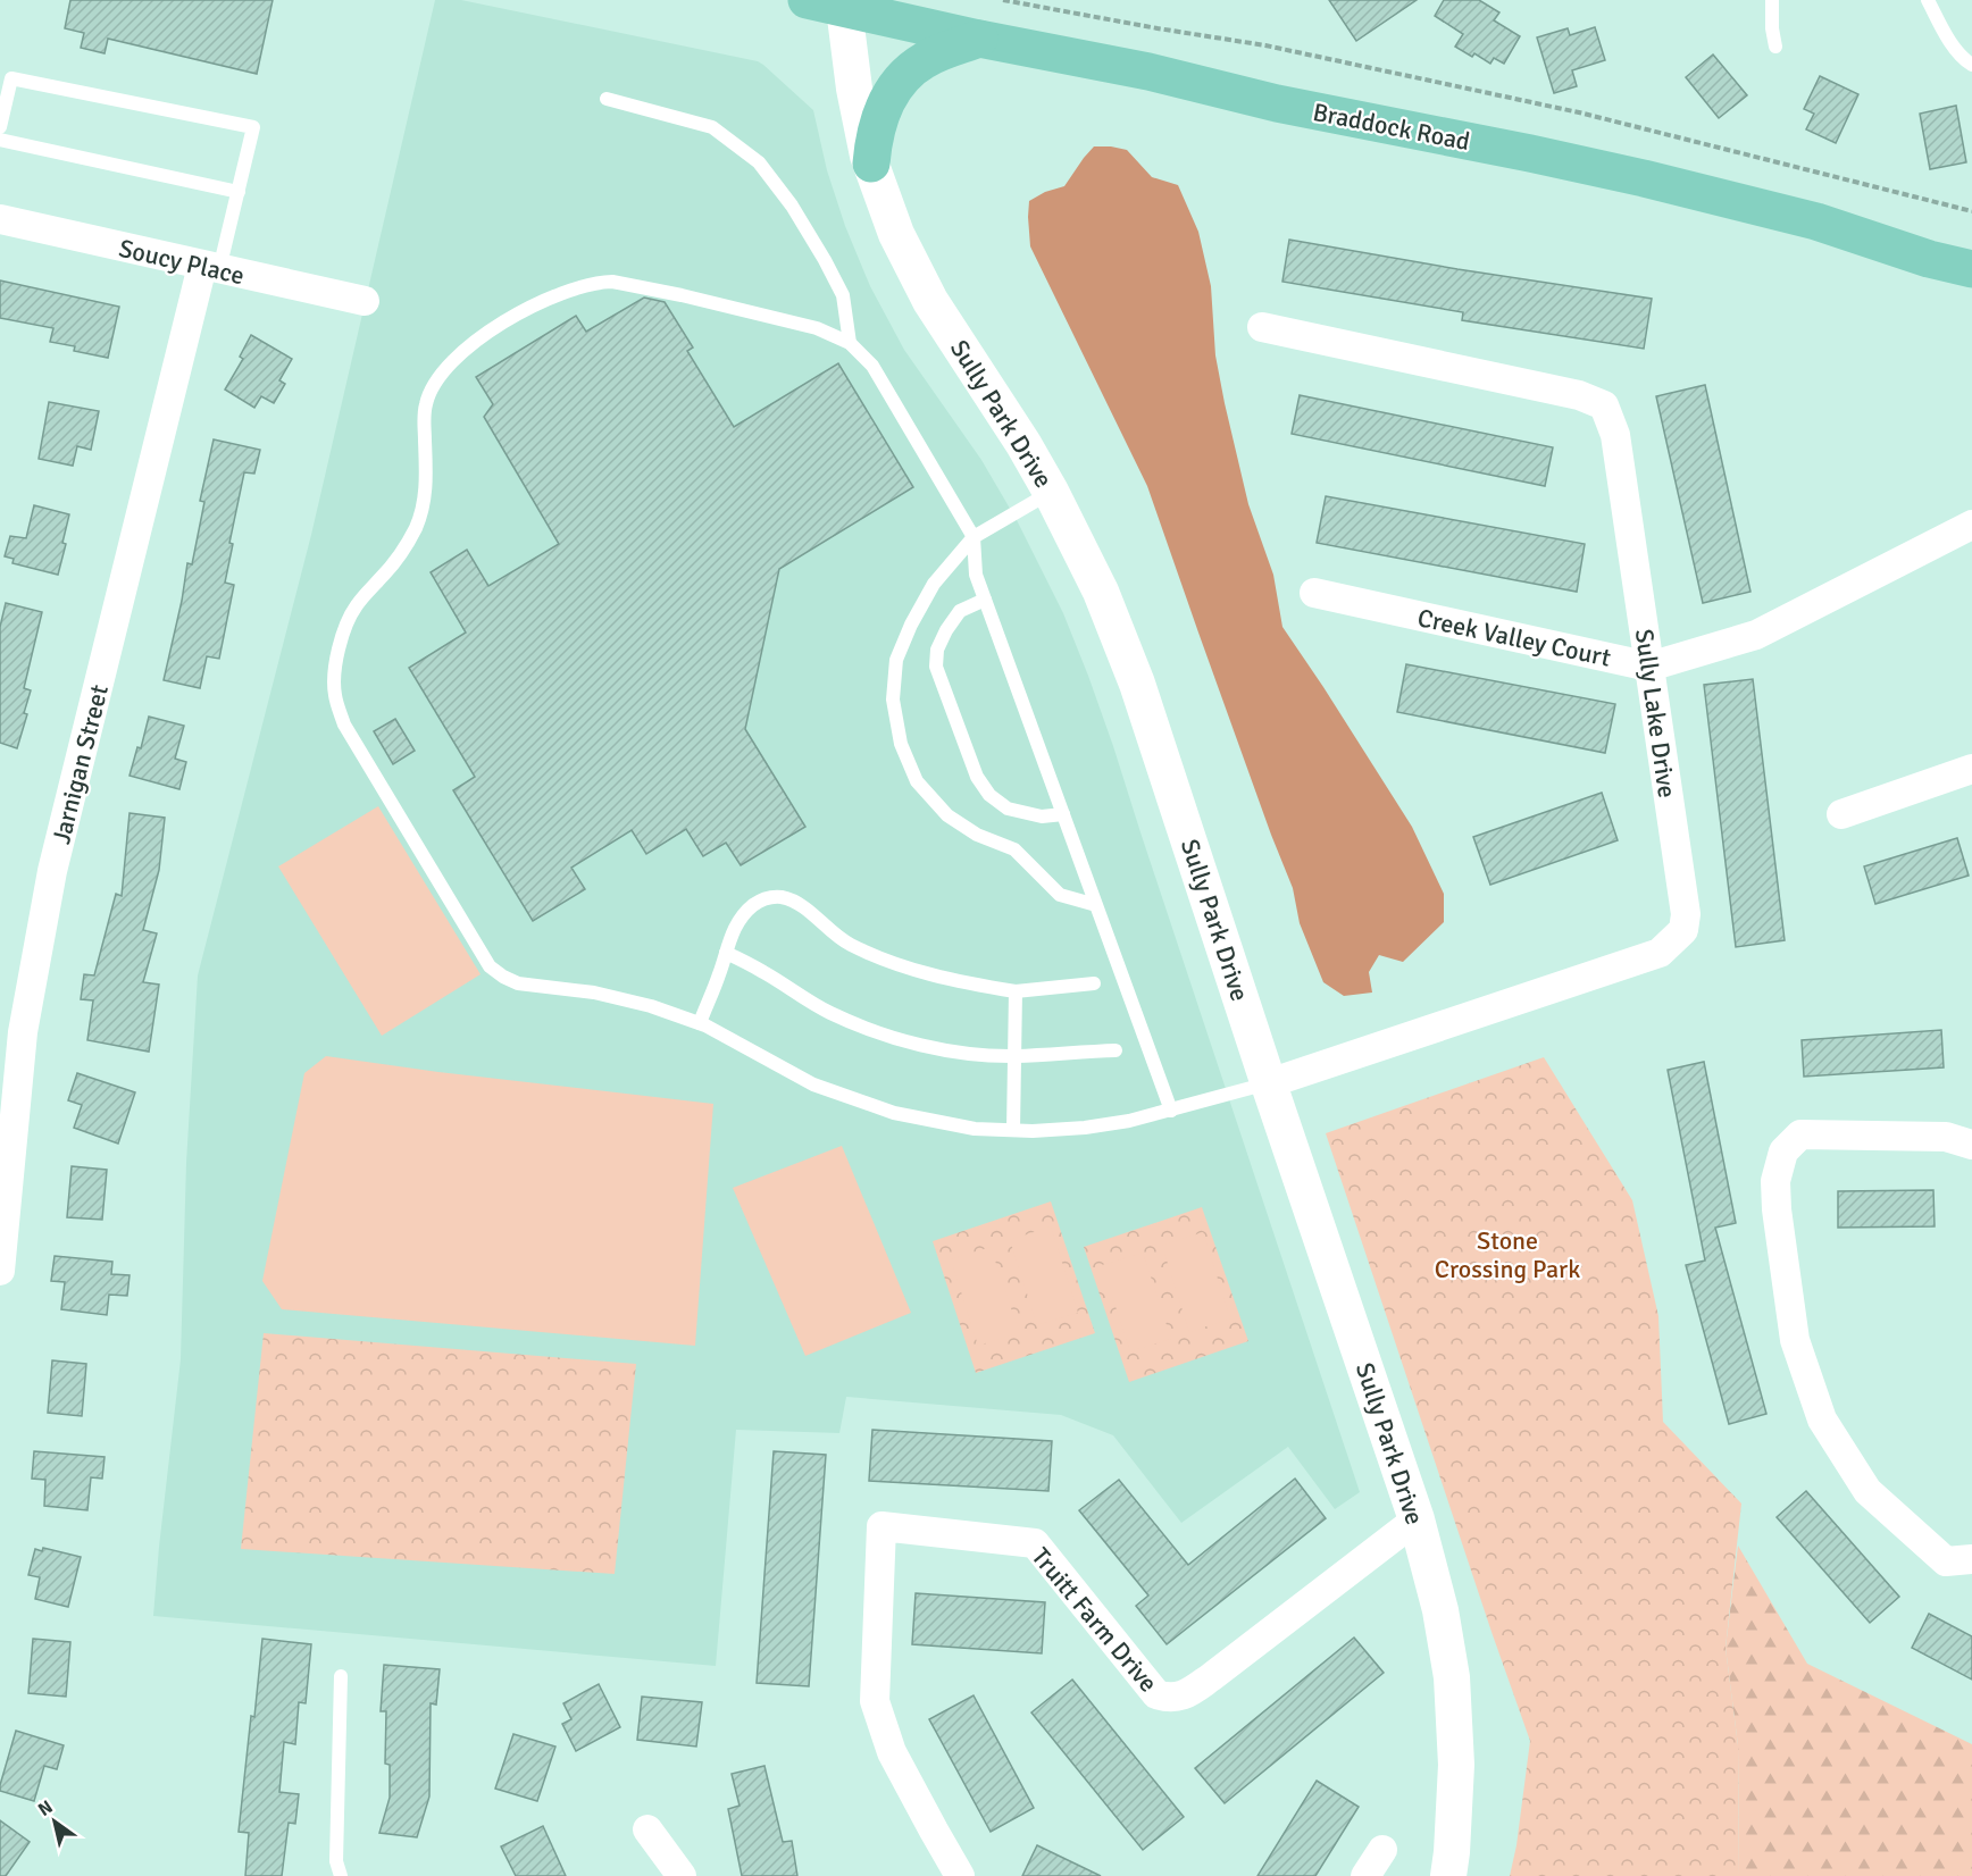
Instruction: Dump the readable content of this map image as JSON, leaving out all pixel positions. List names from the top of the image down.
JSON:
{
  "streets": {
    "main road": ["Braddock Road"],
    "street": [
      "Soucy Place",
      "Sully Park Drive",
      "Creek Valley Court",
      "Sully Lake Drive",
      "Jarnigan Street",
      "Truitt Farm Drive"
    ]
  },
  "crossings": [
    ["Braddock Road", "Sully Park Drive"],
    ["Soucy Place", "Jarnigan Street"],
    ["Sully Park Drive", "Sully Lake Drive"],
    ["Sully Park Drive", "Truitt Farm Drive"],
    ["Creek Valley Court", "Sully Lake Drive"]
  ],
  "parks": ["Stone Crossing Park"],
  "north": "top left"
}
